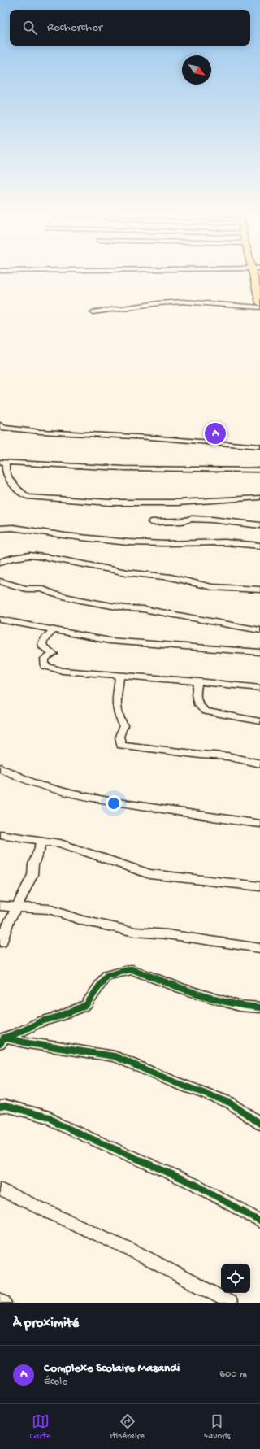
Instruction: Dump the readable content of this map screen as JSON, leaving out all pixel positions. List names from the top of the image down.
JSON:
{
  "north": "bottom right",
  "page": {
    "search": "Rechercher",
    "pins": "A",
    "heading": "À proximité",
    "list": [
      {
        "mark": "A",
        "name": "Complexe Scolaire Masandi",
        "note": "École",
        "value": "600 m"
      }
    ],
    "nav": ["Carte", "Itinéraire", "Favoris"]
  }
}
